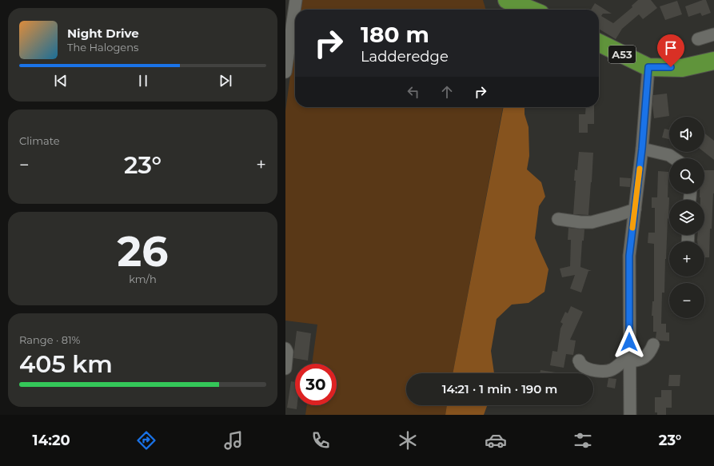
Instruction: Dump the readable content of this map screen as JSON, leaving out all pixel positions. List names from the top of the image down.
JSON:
{
  "streets": {
    "highway": ["A53"]
  },
  "page": {
    "turn": ["180 m", "Ladderedge"],
    "song": ["Night Drive", "The Halogens"],
    "tile": [
      "Climate",
      ["26", "km/h"],
      ["Range · 81%", "405 km"]
    ],
    "map_buttons": ["+", "−"],
    "heat": ["−", "23°", "+"],
    "limit": "30",
    "trip": "14:21 · 1 min · 190 m",
    "tabs": ["14:20", "23°"]
  }
}
